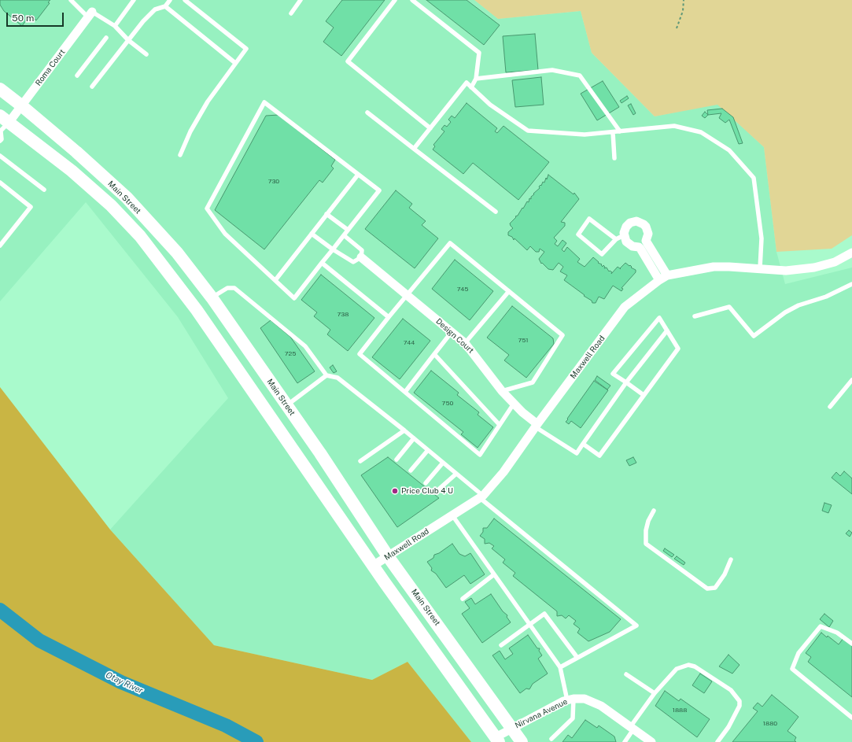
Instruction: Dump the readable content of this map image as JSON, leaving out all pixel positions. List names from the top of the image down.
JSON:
{
  "streets": {
    "main road": ["Main Street"],
    "street": [
      "Roma Court",
      "Design Court",
      "Maxwell Road",
      "Nirvana Avenue"
    ]
  },
  "crossings": [
    ["Roma Court", "Main Street"],
    ["Main Street", "Maxwell Road"],
    ["Main Street", "Nirvana Avenue"],
    ["Design Court", "Maxwell Road"]
  ],
  "water": ["Otay River"],
  "places": ["Price Club 4 U"],
  "house_numbers": [
    "730",
    "745",
    "738",
    "751",
    "744",
    "725",
    "750",
    "1888",
    "1880"
  ],
  "scale_bar": "50 m"
}
